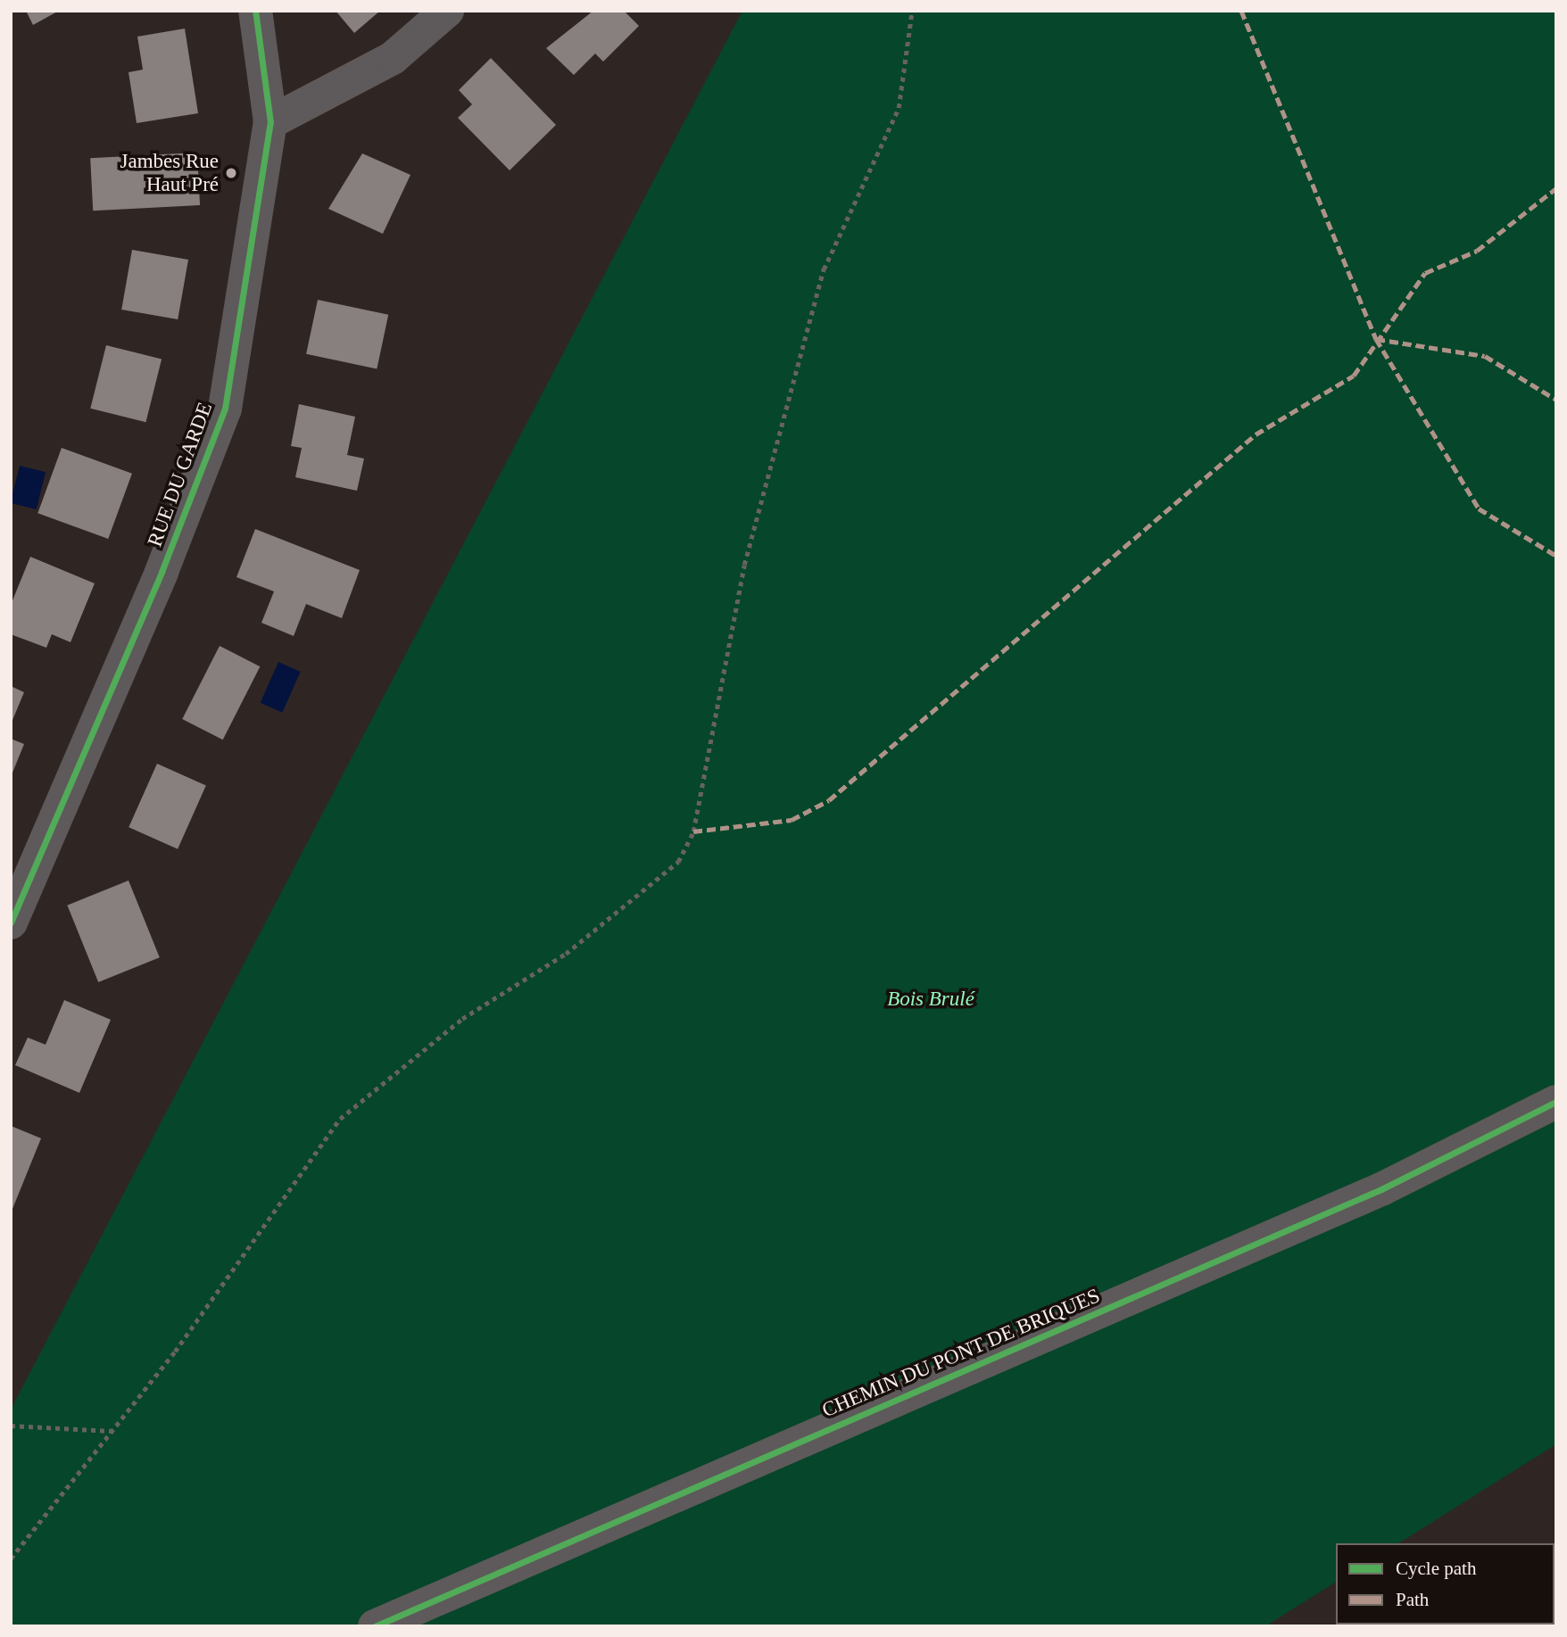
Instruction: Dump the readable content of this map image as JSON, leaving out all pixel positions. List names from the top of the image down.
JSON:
{
  "streets": {
    "street": ["RUE DU GARDE", "CHEMIN DU PONT DE BRIQUES"]
  },
  "parks": ["Bois Brulé"],
  "places": ["Jambes Rue Haut Pré"],
  "legend": ["Cycle path", "Path"]
}
